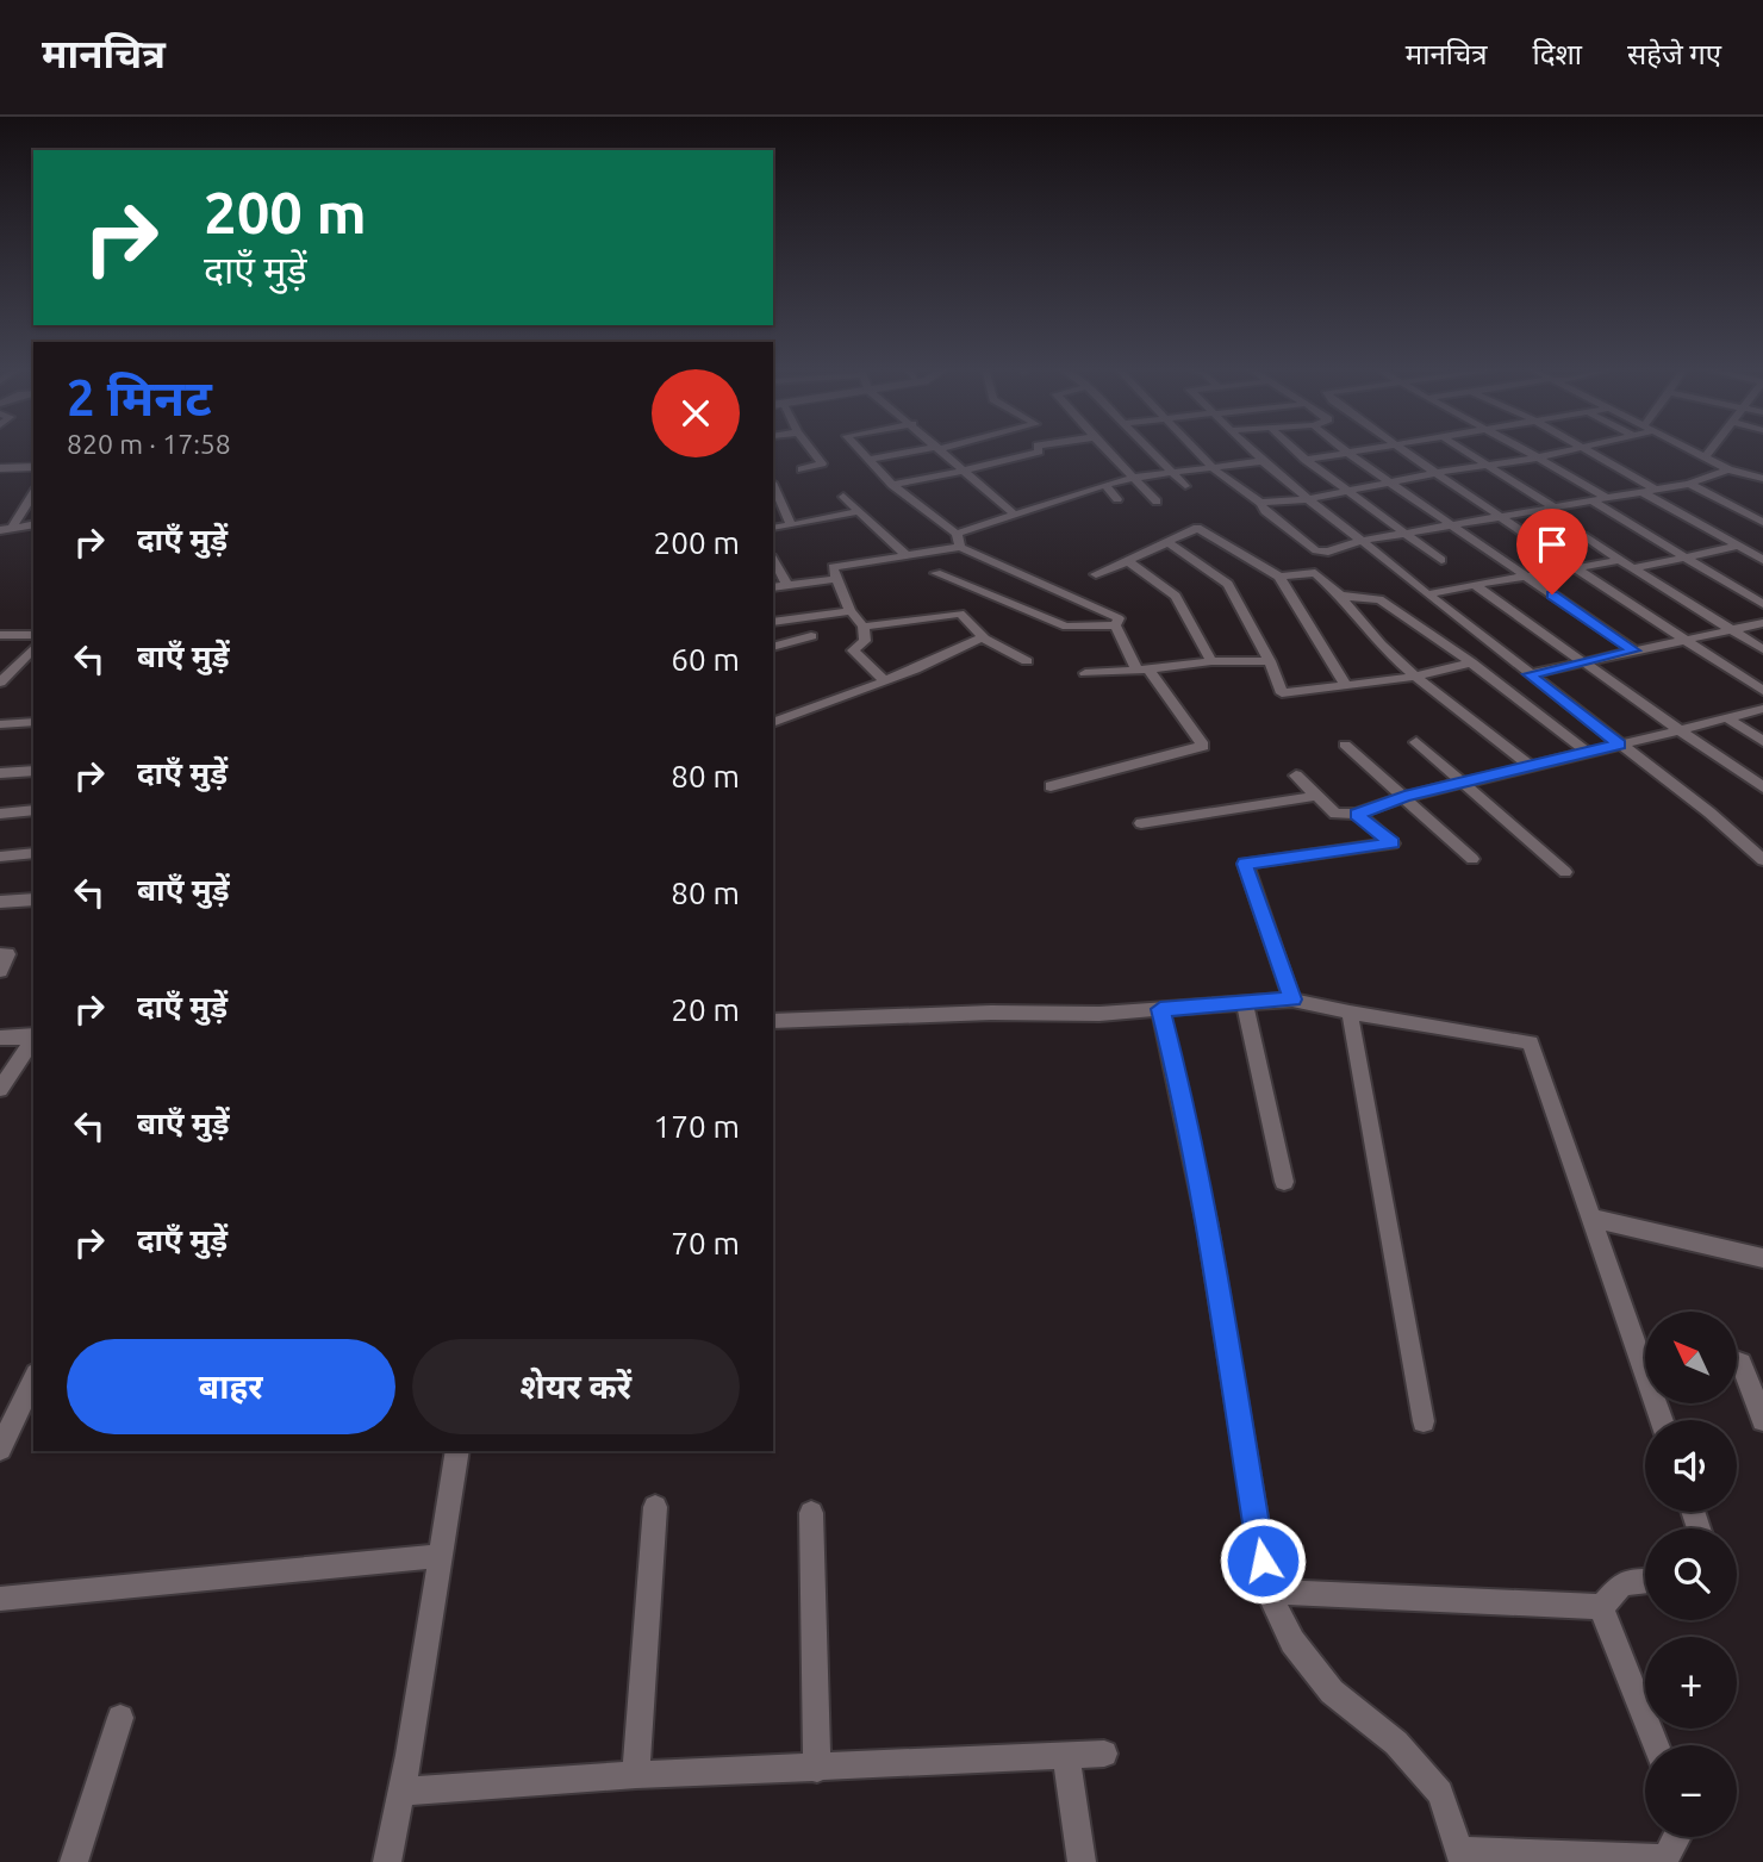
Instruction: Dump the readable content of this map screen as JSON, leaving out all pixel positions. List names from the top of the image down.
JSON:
{
  "north": "top left",
  "page": {
    "header": "मानचित्र",
    "nav": ["मानचित्र", "दिशा", "सहेजे गए"],
    "turn": ["200 m", "दाएँ मुड़ें"],
    "heading": ["2 मिनट", "820 m · 17:58"],
    "list": [
      {
        "name": "दाएँ मुड़ें",
        "value": "200 m"
      },
      {
        "name": "बाएँ मुड़ें",
        "value": "60 m"
      },
      {
        "name": "दाएँ मुड़ें",
        "value": "80 m"
      },
      {
        "name": "बाएँ मुड़ें",
        "value": "80 m"
      },
      {
        "name": "दाएँ मुड़ें",
        "value": "20 m"
      },
      {
        "name": "बाएँ मुड़ें",
        "value": "170 m"
      },
      {
        "name": "दाएँ मुड़ें",
        "value": "70 m"
      }
    ],
    "map_buttons": ["+", "−"],
    "buttons": ["बाहर", "शेयर करें"]
  }
}
